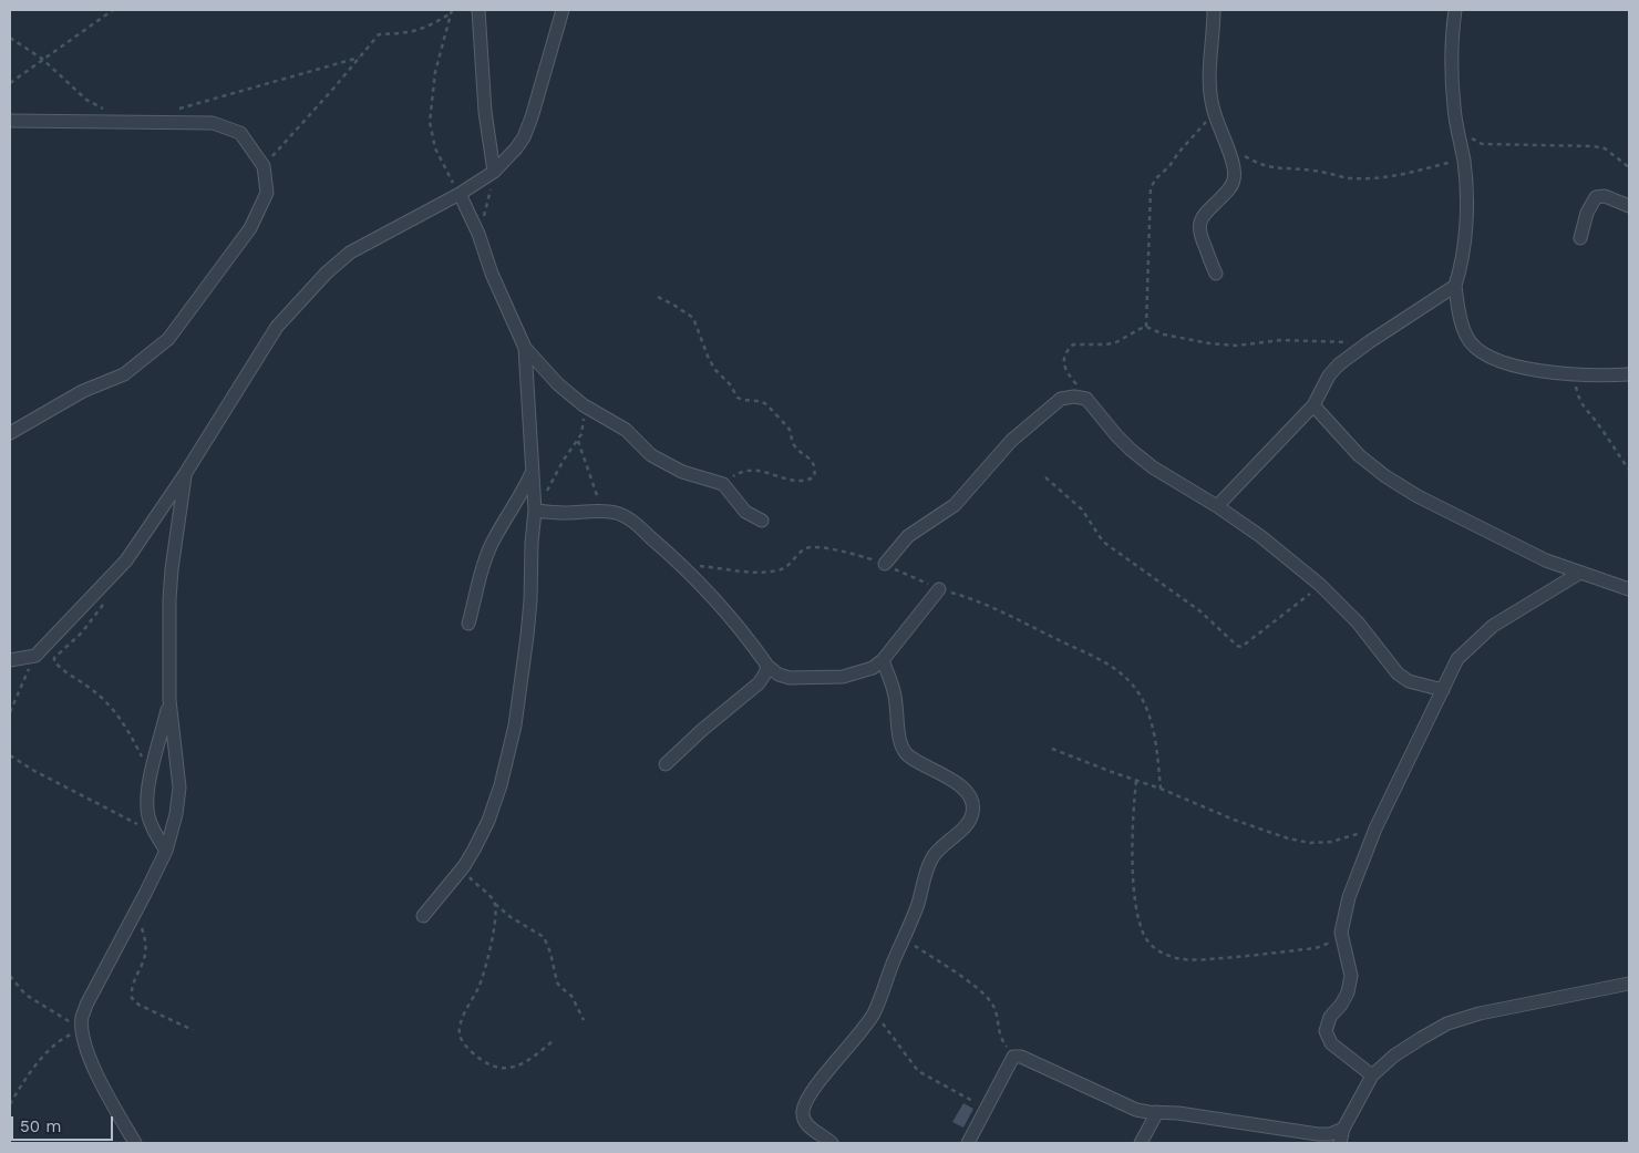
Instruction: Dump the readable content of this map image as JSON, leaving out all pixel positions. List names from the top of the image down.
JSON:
{
  "scale_bar": "50 m"
}
